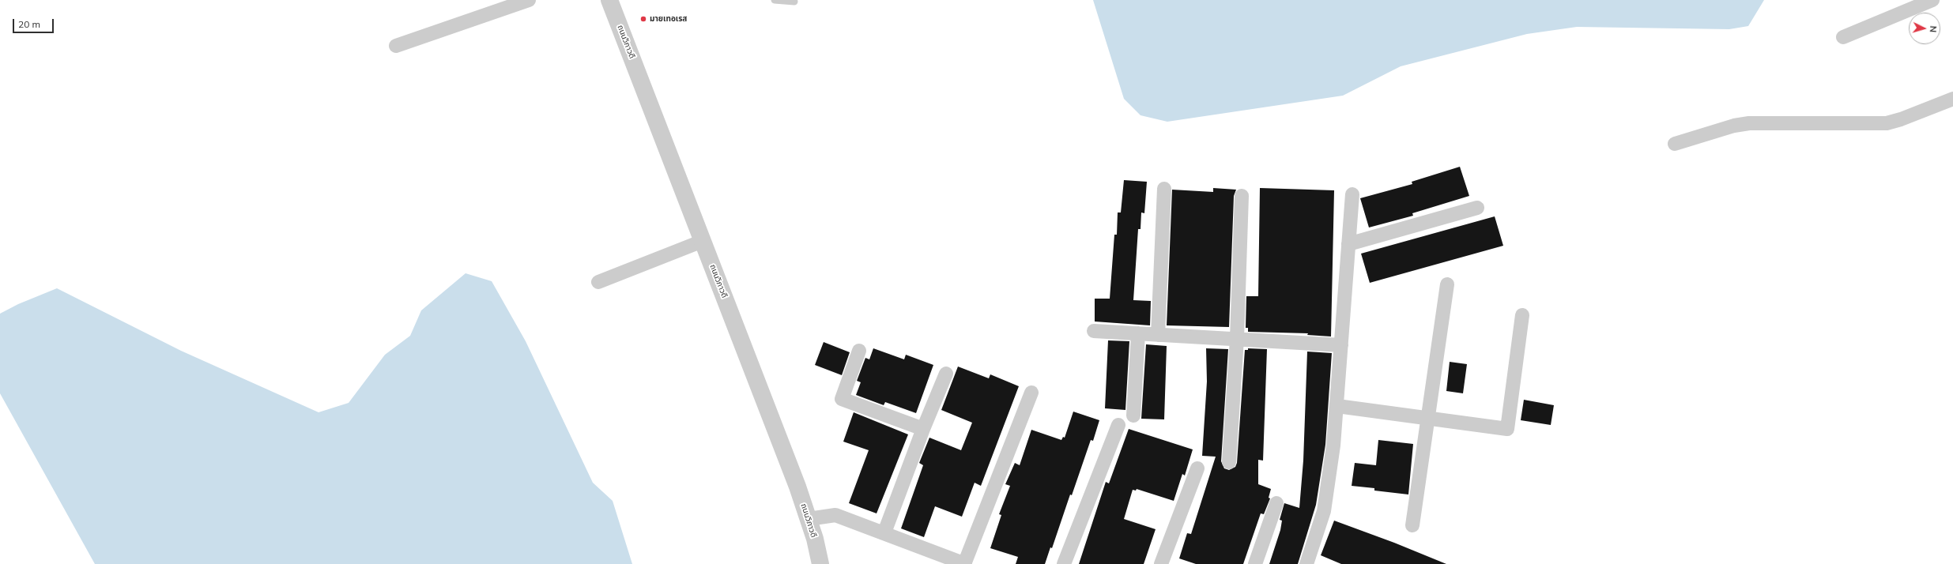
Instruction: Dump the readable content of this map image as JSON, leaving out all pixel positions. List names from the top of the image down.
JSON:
{
  "streets": {
    "street": ["ถนนวิภาวดี"]
  },
  "places": ["มายเทอเรส"],
  "scale_bar": "20 m",
  "north": "right"
}
